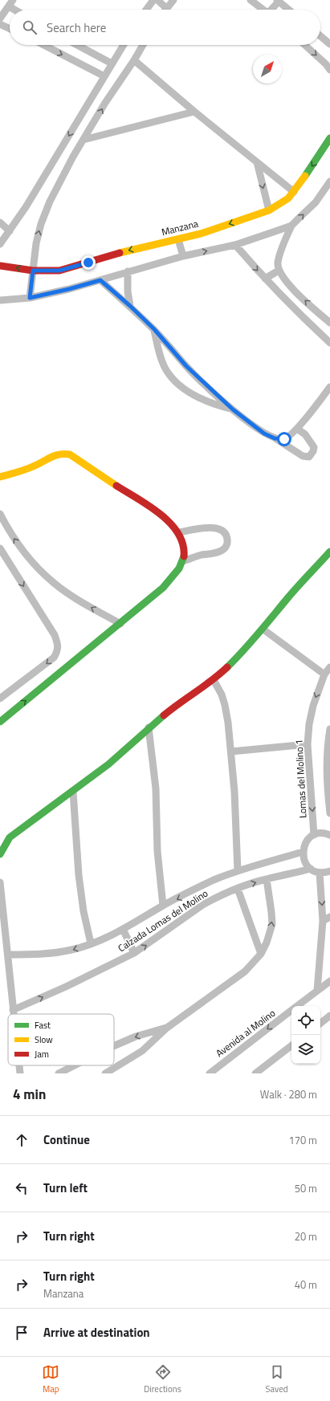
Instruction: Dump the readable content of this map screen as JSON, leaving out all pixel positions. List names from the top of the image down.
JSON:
{
  "streets": {
    "street": [
      "Manzana",
      "Lomas del Molino 1",
      "Calzada Lomas del Molino",
      "Avenida al Molino"
    ]
  },
  "legend": ["Fast", "Slow", "Jam"],
  "north": "top right",
  "page": {
    "search": "Search here",
    "heading": ["4 min", "Walk · 280 m"],
    "list": [
      ["Continue", "170 m"],
      ["Turn left", "50 m"],
      ["Turn right", "20 m"],
      ["Turn right", "Manzana", "40 m"],
      "Arrive at destination"
    ],
    "nav": ["Map", "Directions", "Saved"]
  }
}
